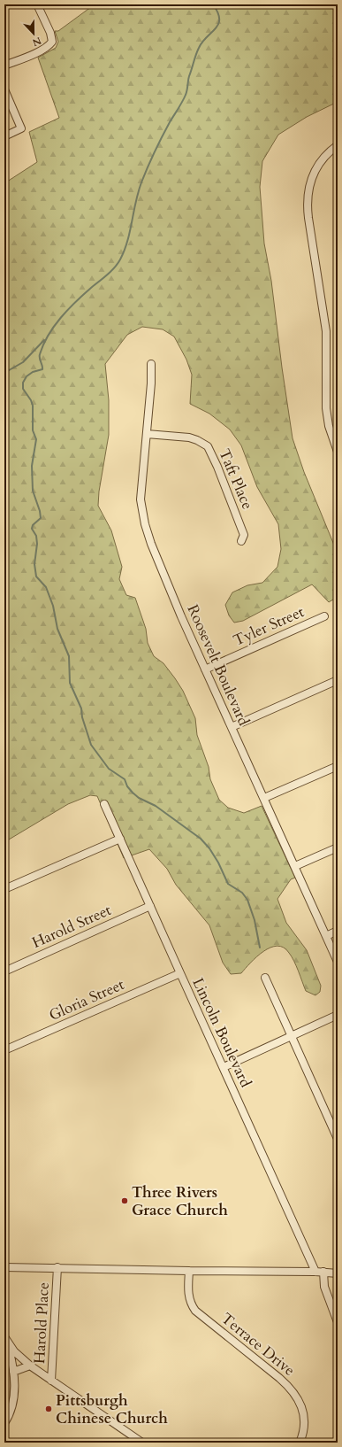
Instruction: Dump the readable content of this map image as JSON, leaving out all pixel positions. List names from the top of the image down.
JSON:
{
  "streets": {
    "street": [
      "Taft Place",
      "Tyler Street",
      "Roosevelt Boulevard",
      "Harold Street",
      "Gloria Street",
      "Lincoln Boulevard",
      "Harold Place",
      "Terrace Drive"
    ]
  },
  "crossings": [
    ["Taft Place", "Roosevelt Boulevard"],
    ["Tyler Street", "Roosevelt Boulevard"],
    ["Harold Street", "Lincoln Boulevard"],
    ["Gloria Street", "Lincoln Boulevard"]
  ],
  "places": ["Three Rivers Grace Church", "Pittsburgh Chinese Church"],
  "north": "bottom"
}
